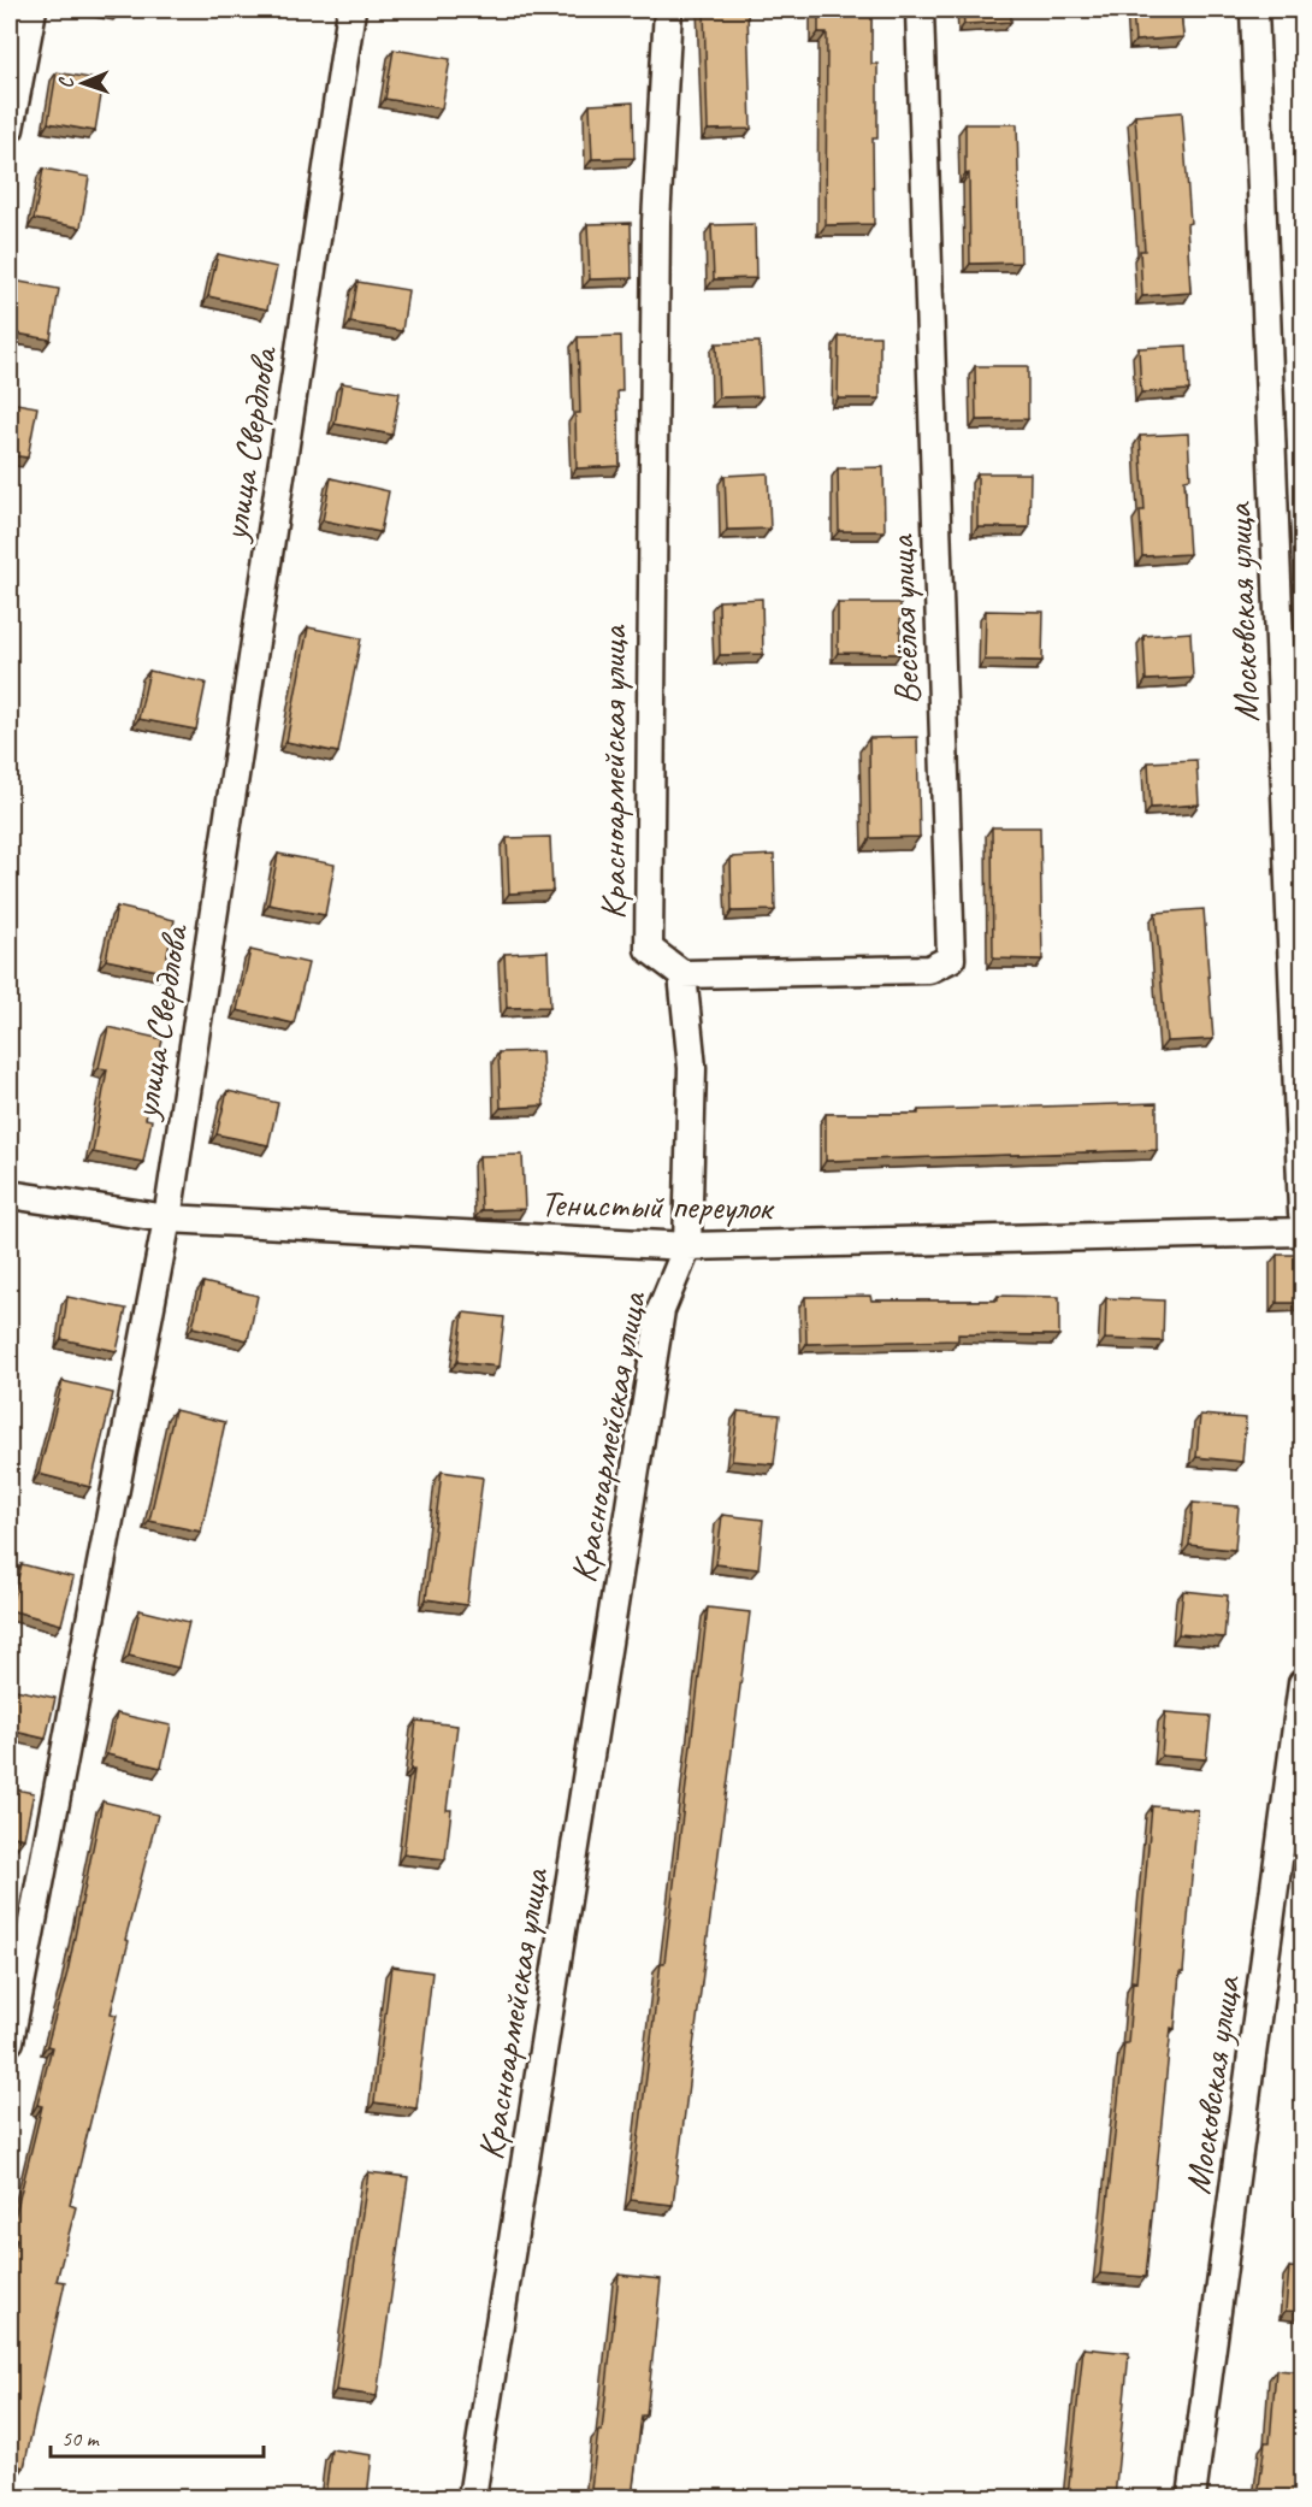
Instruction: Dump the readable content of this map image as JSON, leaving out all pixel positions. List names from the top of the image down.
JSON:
{
  "streets": {
    "street": [
      "улица Свердлова",
      "Московская улица",
      "Весёлая улица",
      "Красноармейская улица",
      "Тенистый переулок"
    ]
  },
  "crossings": [
    ["улица Свердлова", "Тенистый переулок"],
    ["Весёлая улица", "Красноармейская улица"],
    ["Красноармейская улица", "Тенистый переулок"]
  ],
  "scale_bar": "50 m",
  "north": "left"
}
